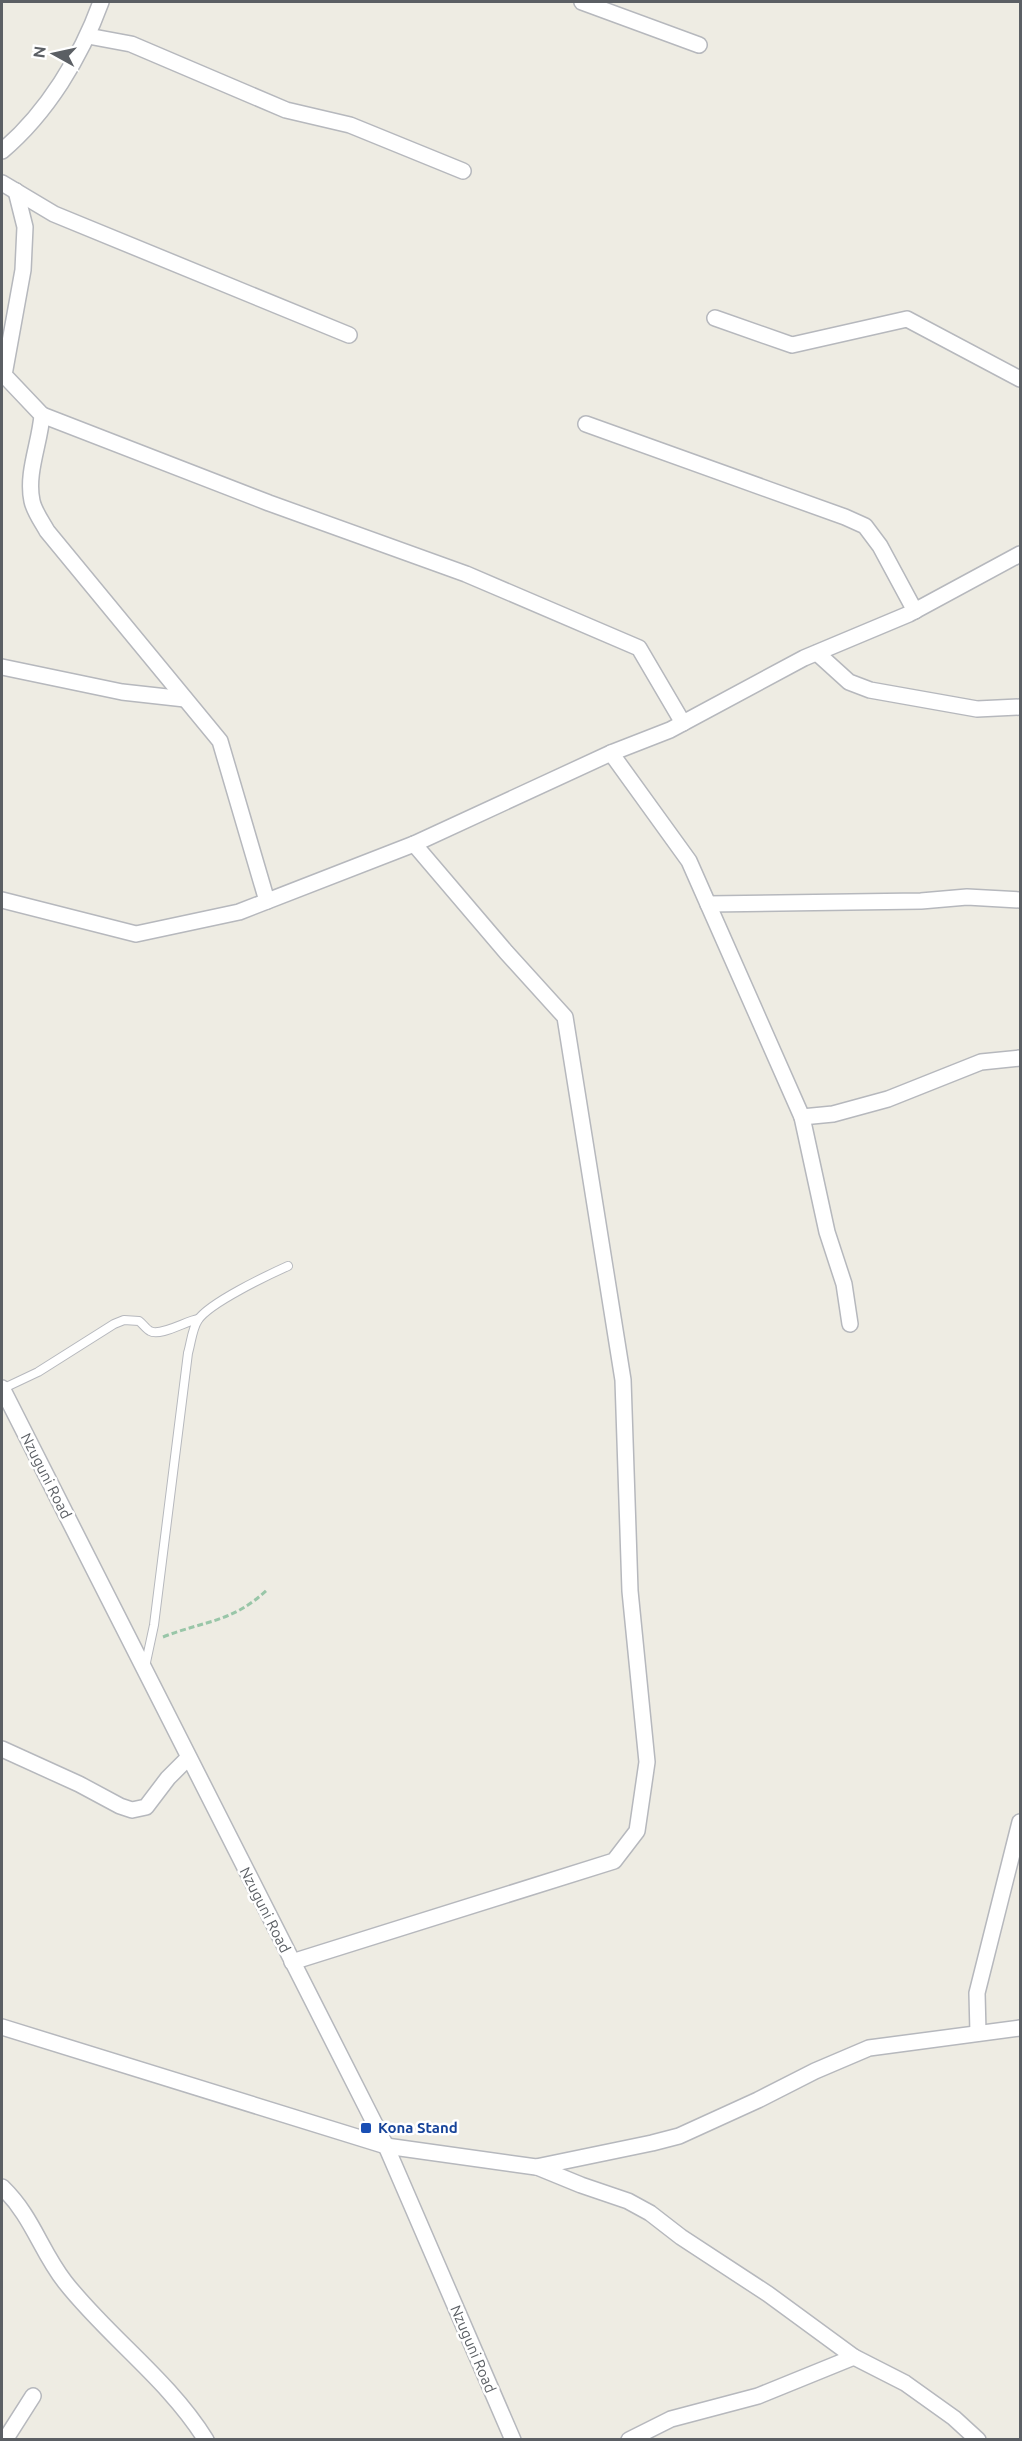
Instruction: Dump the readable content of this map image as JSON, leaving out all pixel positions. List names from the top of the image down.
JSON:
{
  "streets": {
    "street": ["Nzuguni Road"]
  },
  "places": {
    "transit": ["Kona Stand"]
  },
  "north": "left"
}
